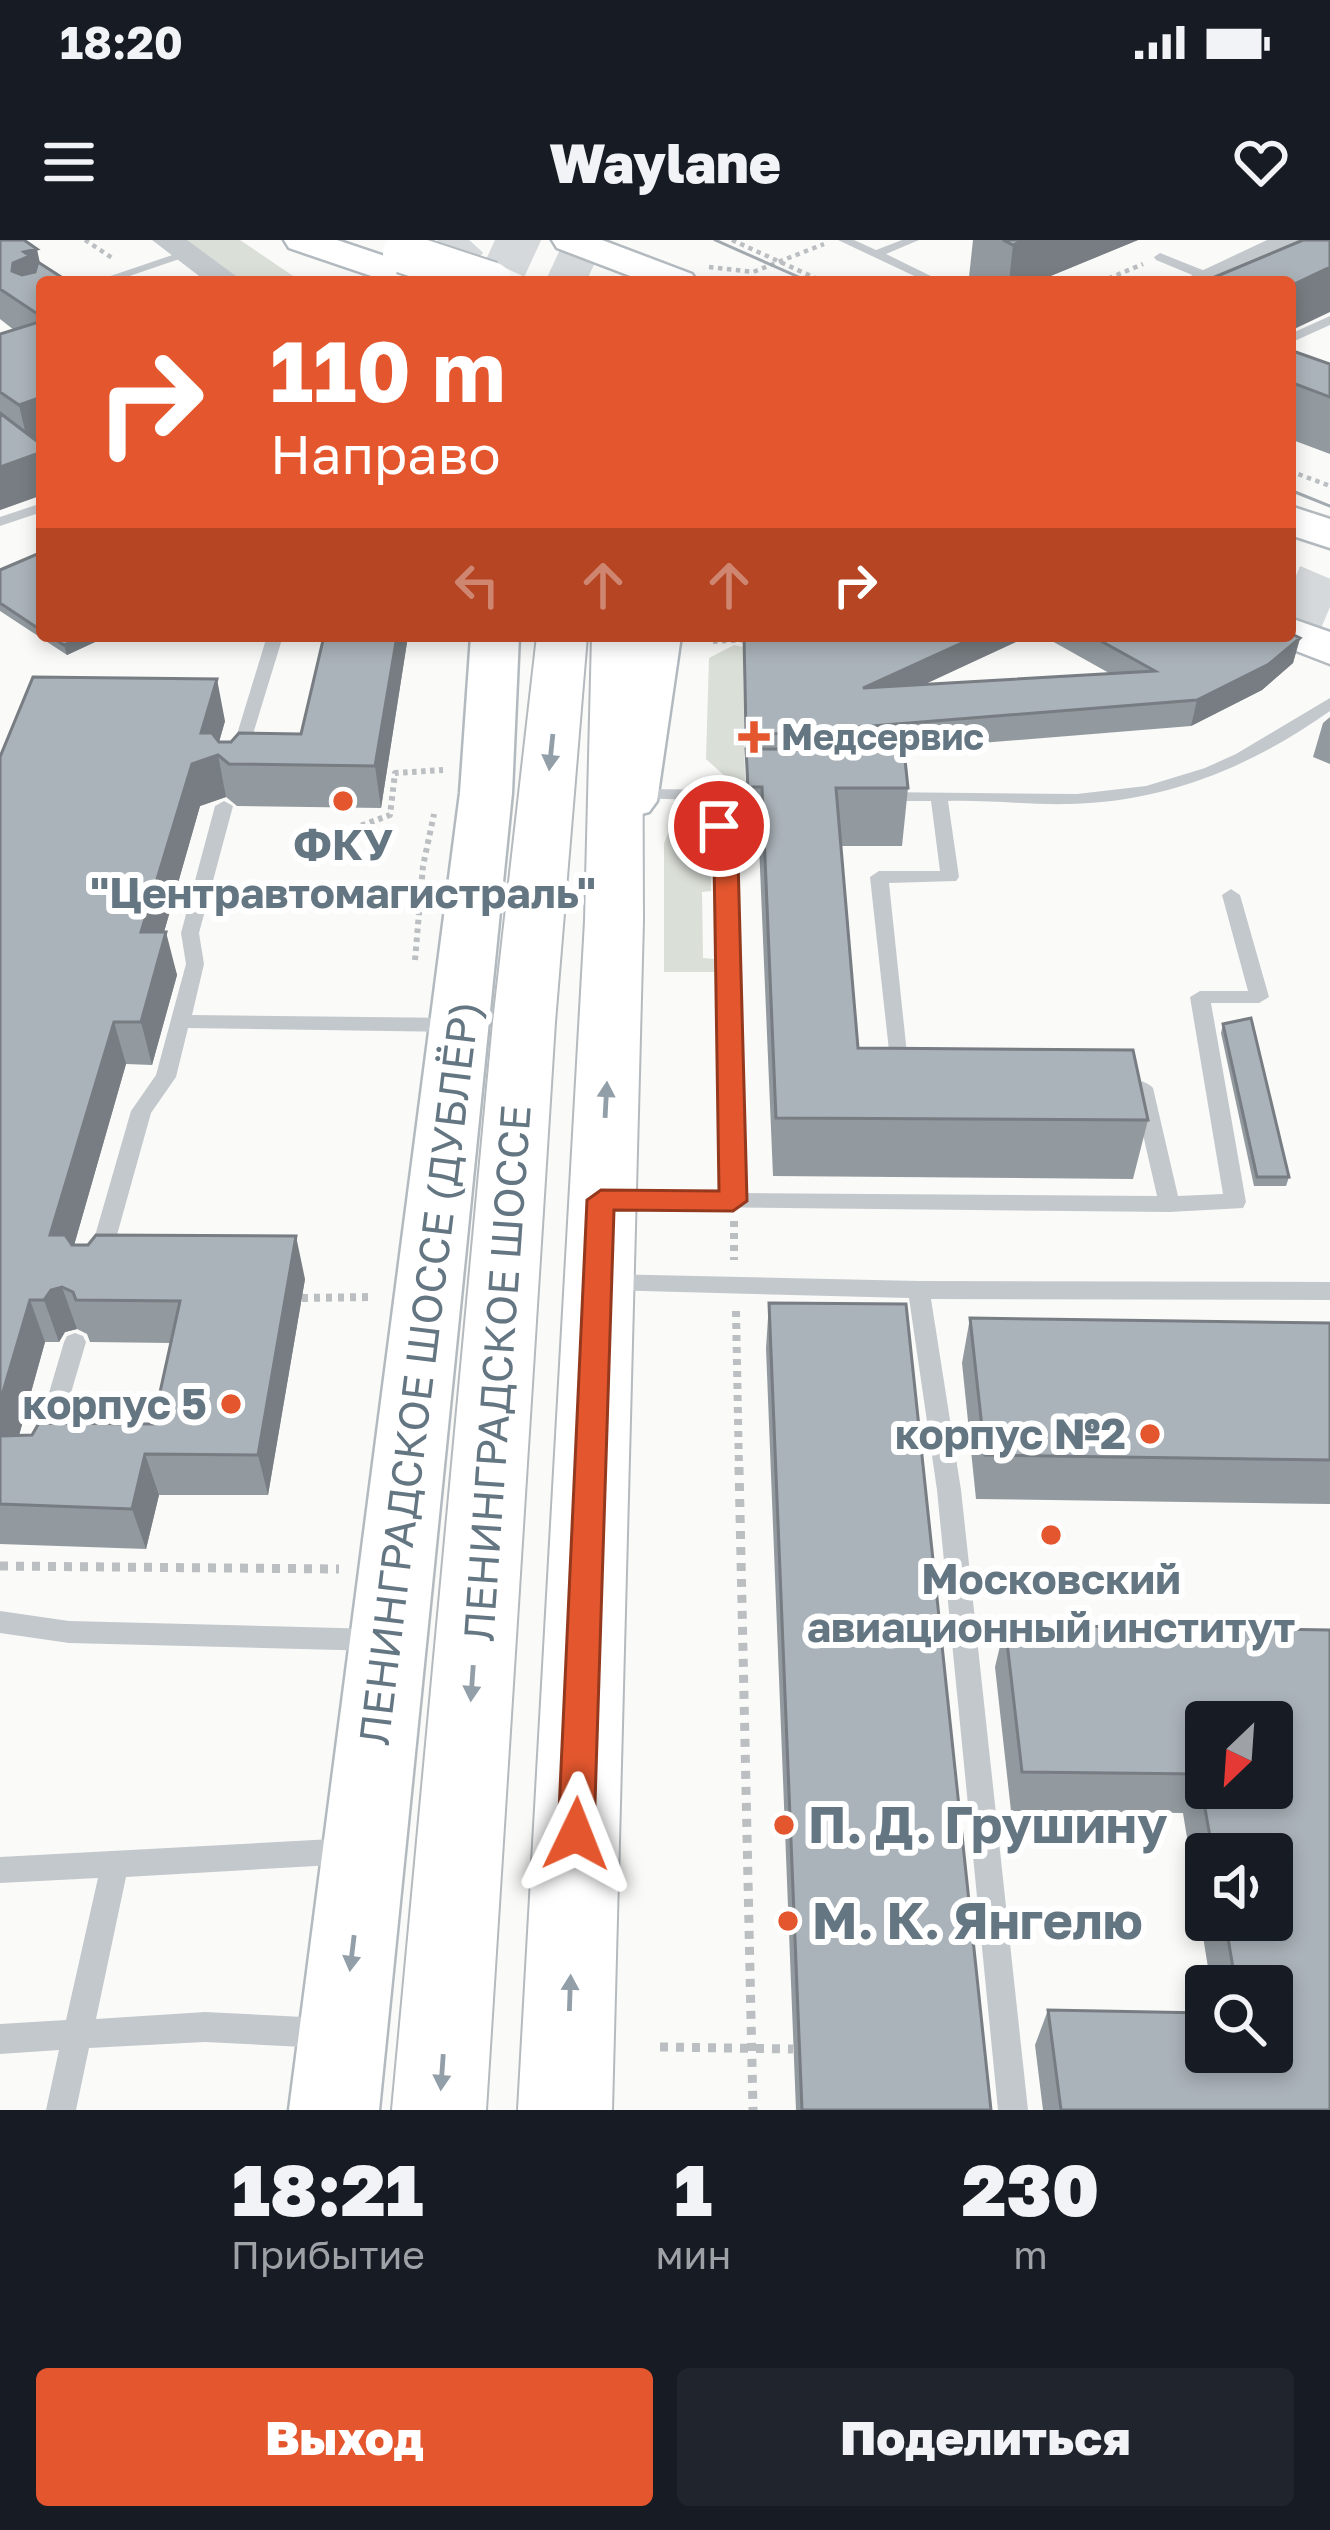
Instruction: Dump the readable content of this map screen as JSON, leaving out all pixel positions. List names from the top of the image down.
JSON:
{
  "streets": {
    "main road": ["ЛЕНИНГРАДСКОЕ ШОССЕ (ДУБЛЁР)", "ЛЕНИНГРАДСКОЕ ШОССЕ"]
  },
  "crossings": [
    ["ЛЕНИНГРАДСКОЕ ШОССЕ (ДУБЛЁР)", "ЛЕНИНГРАДСКОЕ ШОССЕ"]
  ],
  "places": {
    "health": ["Медсервис"],
    "other": [
      "ФКУ \"Центравтомагистраль\"",
      "корпус 5",
      "корпус №2",
      "Московский авиационный институт",
      "П. Д. Грушину",
      "М. К. Янгелю"
    ]
  },
  "north": "bottom left",
  "page": {
    "status": "18:20",
    "header": "Waylane",
    "turn": ["110 m", "Направо"],
    "eta": [
      "18:21",
      "Прибытие",
      "1",
      "мин",
      "230",
      "m"
    ],
    "buttons": ["Выход", "Поделиться"]
  }
}
